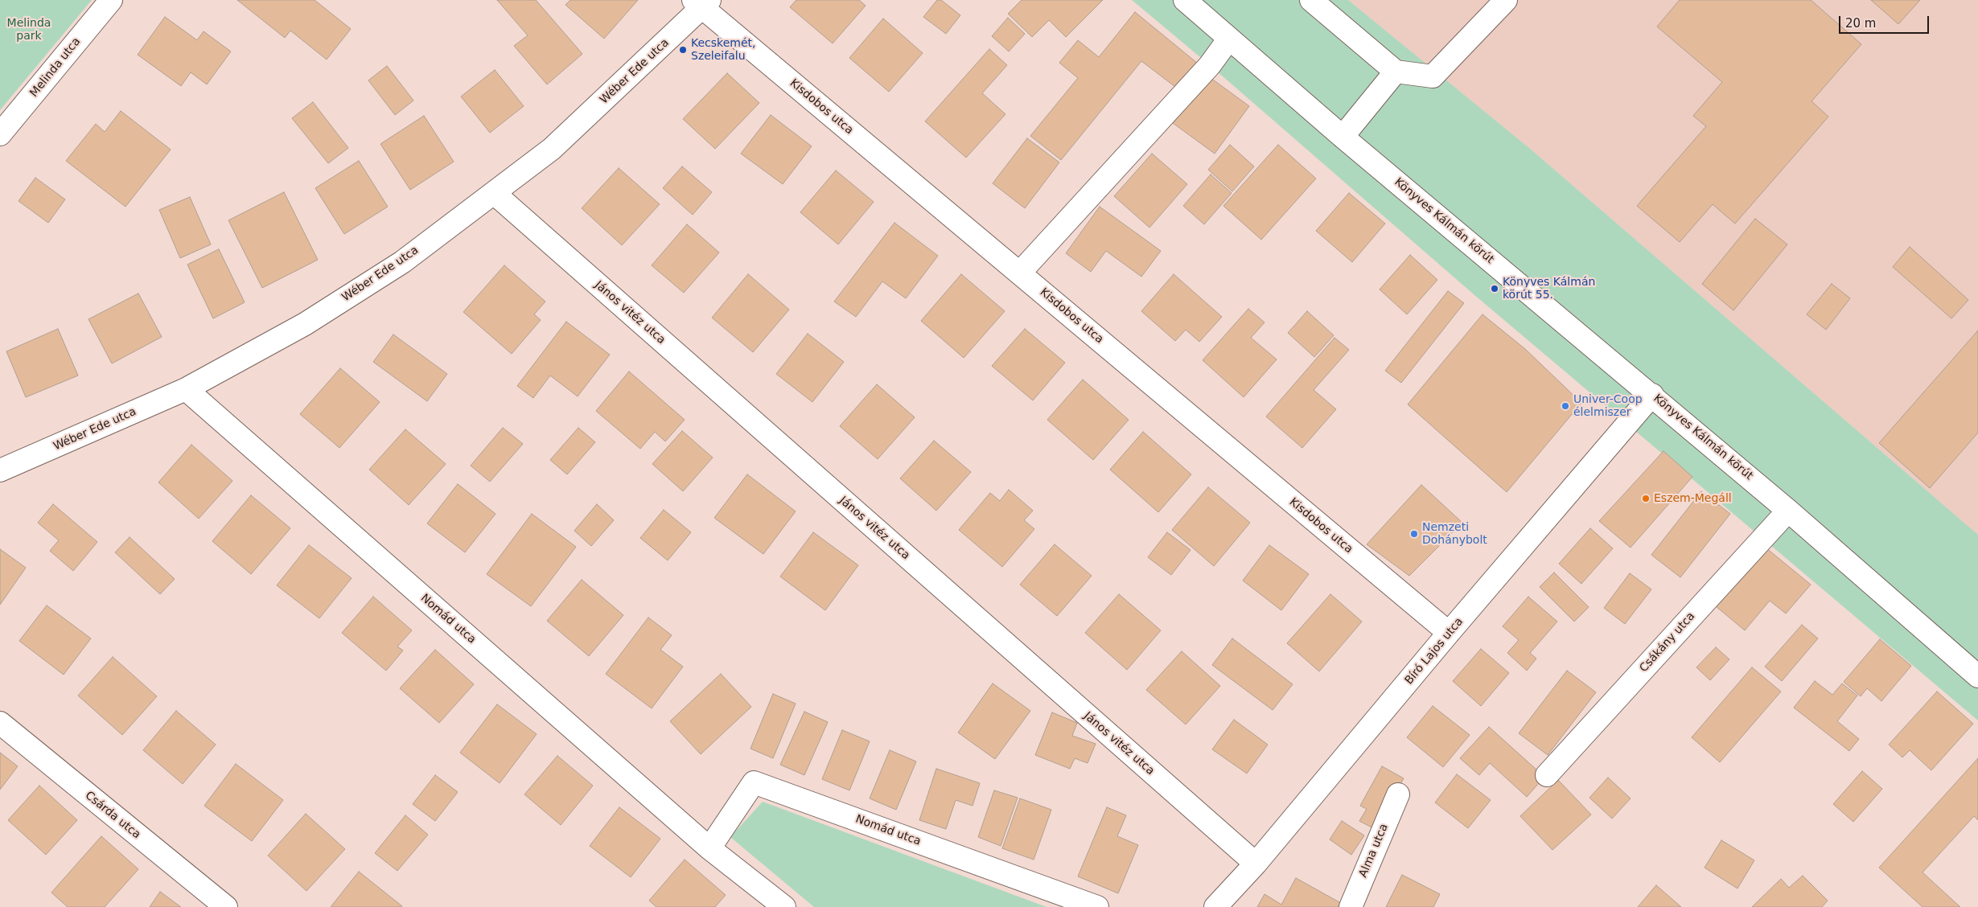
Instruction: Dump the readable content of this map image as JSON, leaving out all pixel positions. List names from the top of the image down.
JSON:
{
  "streets": {
    "street": [
      "Melinda utca",
      "Wéber Ede utca",
      "Kisdobos utca",
      "Könyves Kálmán körút",
      "János vitéz utca",
      "Nomád utca",
      "Csákány utca",
      "Bíró Lajos utca",
      "Csárda utca",
      "Alma utca"
    ]
  },
  "crossings": [
    ["Wéber Ede utca", "Kisdobos utca"],
    ["Wéber Ede utca", "János vitéz utca"],
    ["Wéber Ede utca", "Nomád utca"],
    ["Kisdobos utca", "Bíró Lajos utca"],
    ["Könyves Kálmán körút", "Csákány utca"],
    ["Könyves Kálmán körút", "Bíró Lajos utca"],
    ["János vitéz utca", "Bíró Lajos utca"]
  ],
  "parks": ["Melinda park"],
  "places": [
    "Kecskemét, Szeleifalu",
    "Könyves Kálmán körút 55.",
    "Univer-Coop élelmiszer",
    "Eszem-Megáll",
    "Nemzeti Dohánybolt"
  ],
  "scale_bar": "20 m"
}
